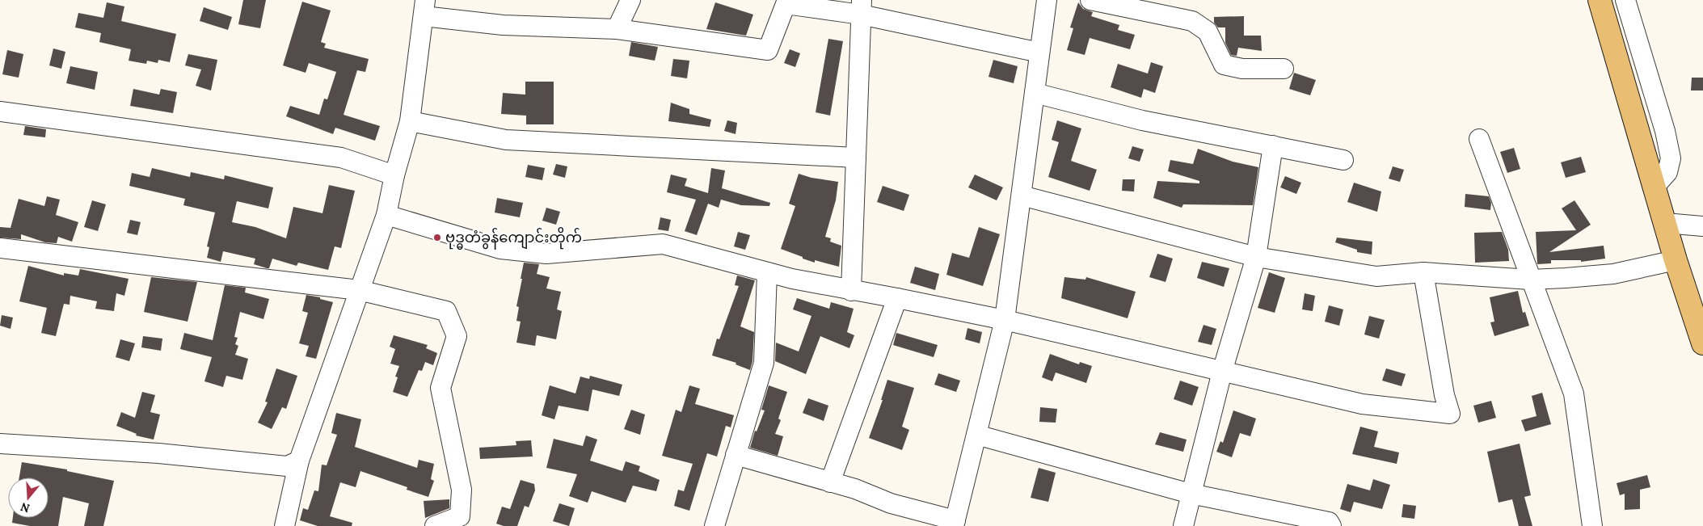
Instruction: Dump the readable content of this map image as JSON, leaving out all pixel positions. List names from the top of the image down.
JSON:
{
  "places": ["ဗုဒ္ဓတံခွန်ကျောင်းတိုက်"],
  "north": "bottom"
}
